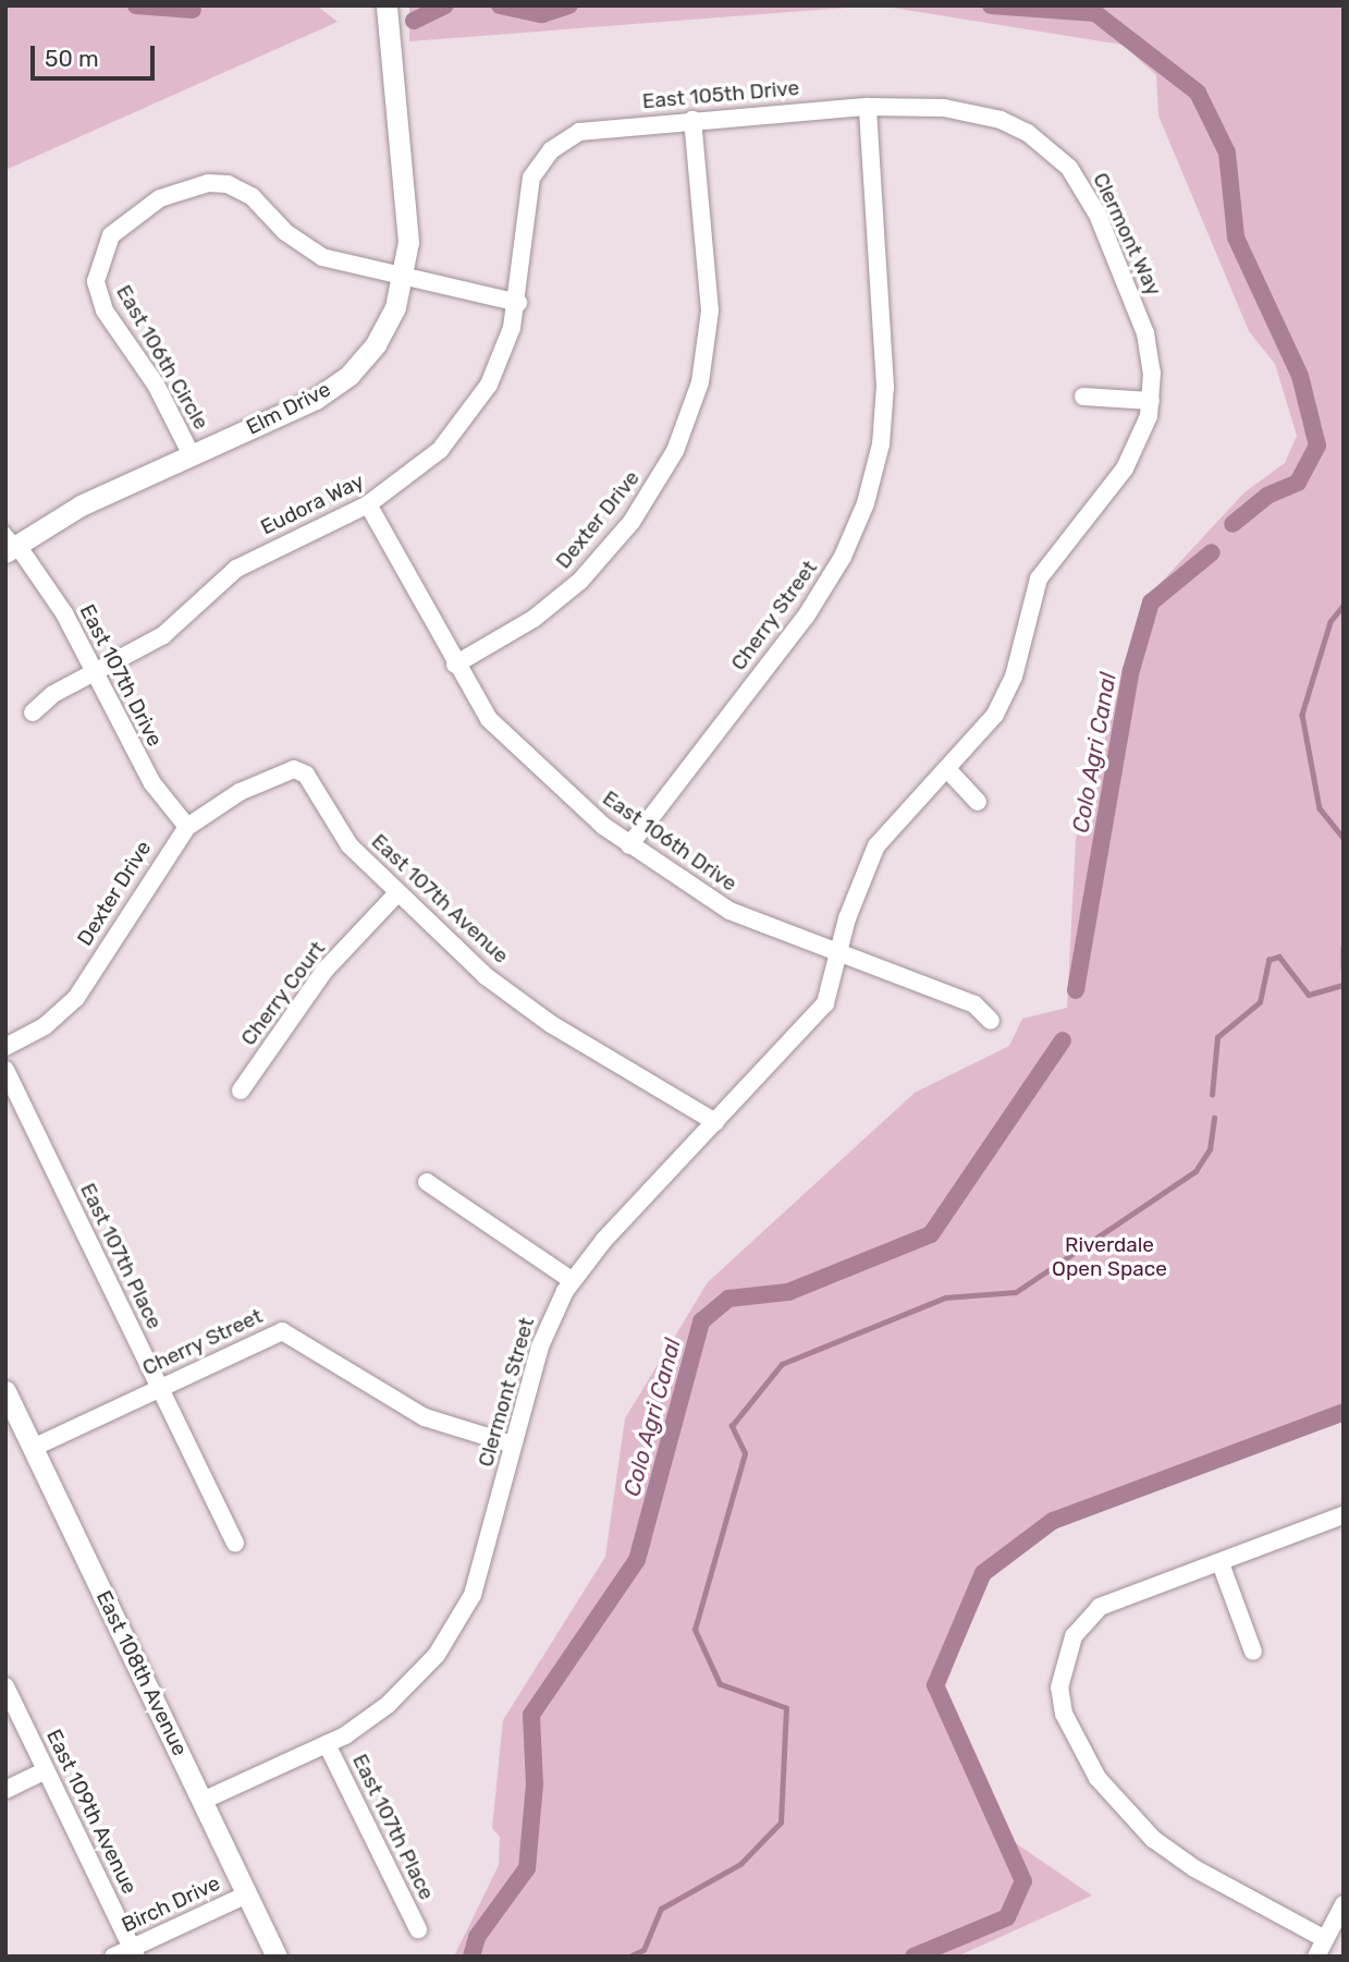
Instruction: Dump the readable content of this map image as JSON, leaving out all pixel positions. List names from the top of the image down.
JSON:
{
  "streets": {
    "street": [
      "East 105th Drive",
      "Clermont Way",
      "East 106th Circle",
      "Elm Drive",
      "Eudora Way",
      "Dexter Drive",
      "Cherry Street",
      "East 107th Drive",
      "East 106th Drive",
      "East 107th Avenue",
      "Cherry Court",
      "East 107th Place",
      "Clermont Street",
      "East 108th Avenue",
      "East 109th Avenue",
      "Birch Drive"
    ]
  },
  "crossings": [
    ["East 105th Drive", "Clermont Way"],
    ["East 105th Drive", "Eudora Way"],
    ["East 105th Drive", "Dexter Drive"],
    ["East 105th Drive", "Cherry Street"],
    ["Clermont Way", "Cherry Street"],
    ["Clermont Way", "East 106th Drive"],
    ["Clermont Way", "Clermont Street"],
    ["East 106th Circle", "Elm Drive"],
    ["East 106th Circle", "Eudora Way"],
    ["Elm Drive", "East 107th Drive"],
    ["Eudora Way", "East 107th Drive"],
    ["Eudora Way", "East 106th Drive"],
    ["Dexter Drive", "East 107th Drive"],
    ["Dexter Drive", "East 106th Drive"],
    ["Dexter Drive", "East 107th Avenue"],
    ["Cherry Street", "East 106th Drive"],
    ["Cherry Street", "East 107th Place"],
    ["Cherry Street", "Clermont Street"],
    ["Cherry Street", "East 108th Avenue"],
    ["East 106th Drive", "Clermont Street"],
    ["East 107th Avenue", "Cherry Court"],
    ["East 107th Avenue", "Clermont Street"],
    ["East 107th Place", "Clermont Street"],
    ["Clermont Street", "East 108th Avenue"],
    ["East 108th Avenue", "Birch Drive"],
    ["East 109th Avenue", "Birch Drive"]
  ],
  "water": ["Colo Agri Canal"],
  "parks": ["Riverdale Open Space"],
  "scale_bar": "50 m"
}
